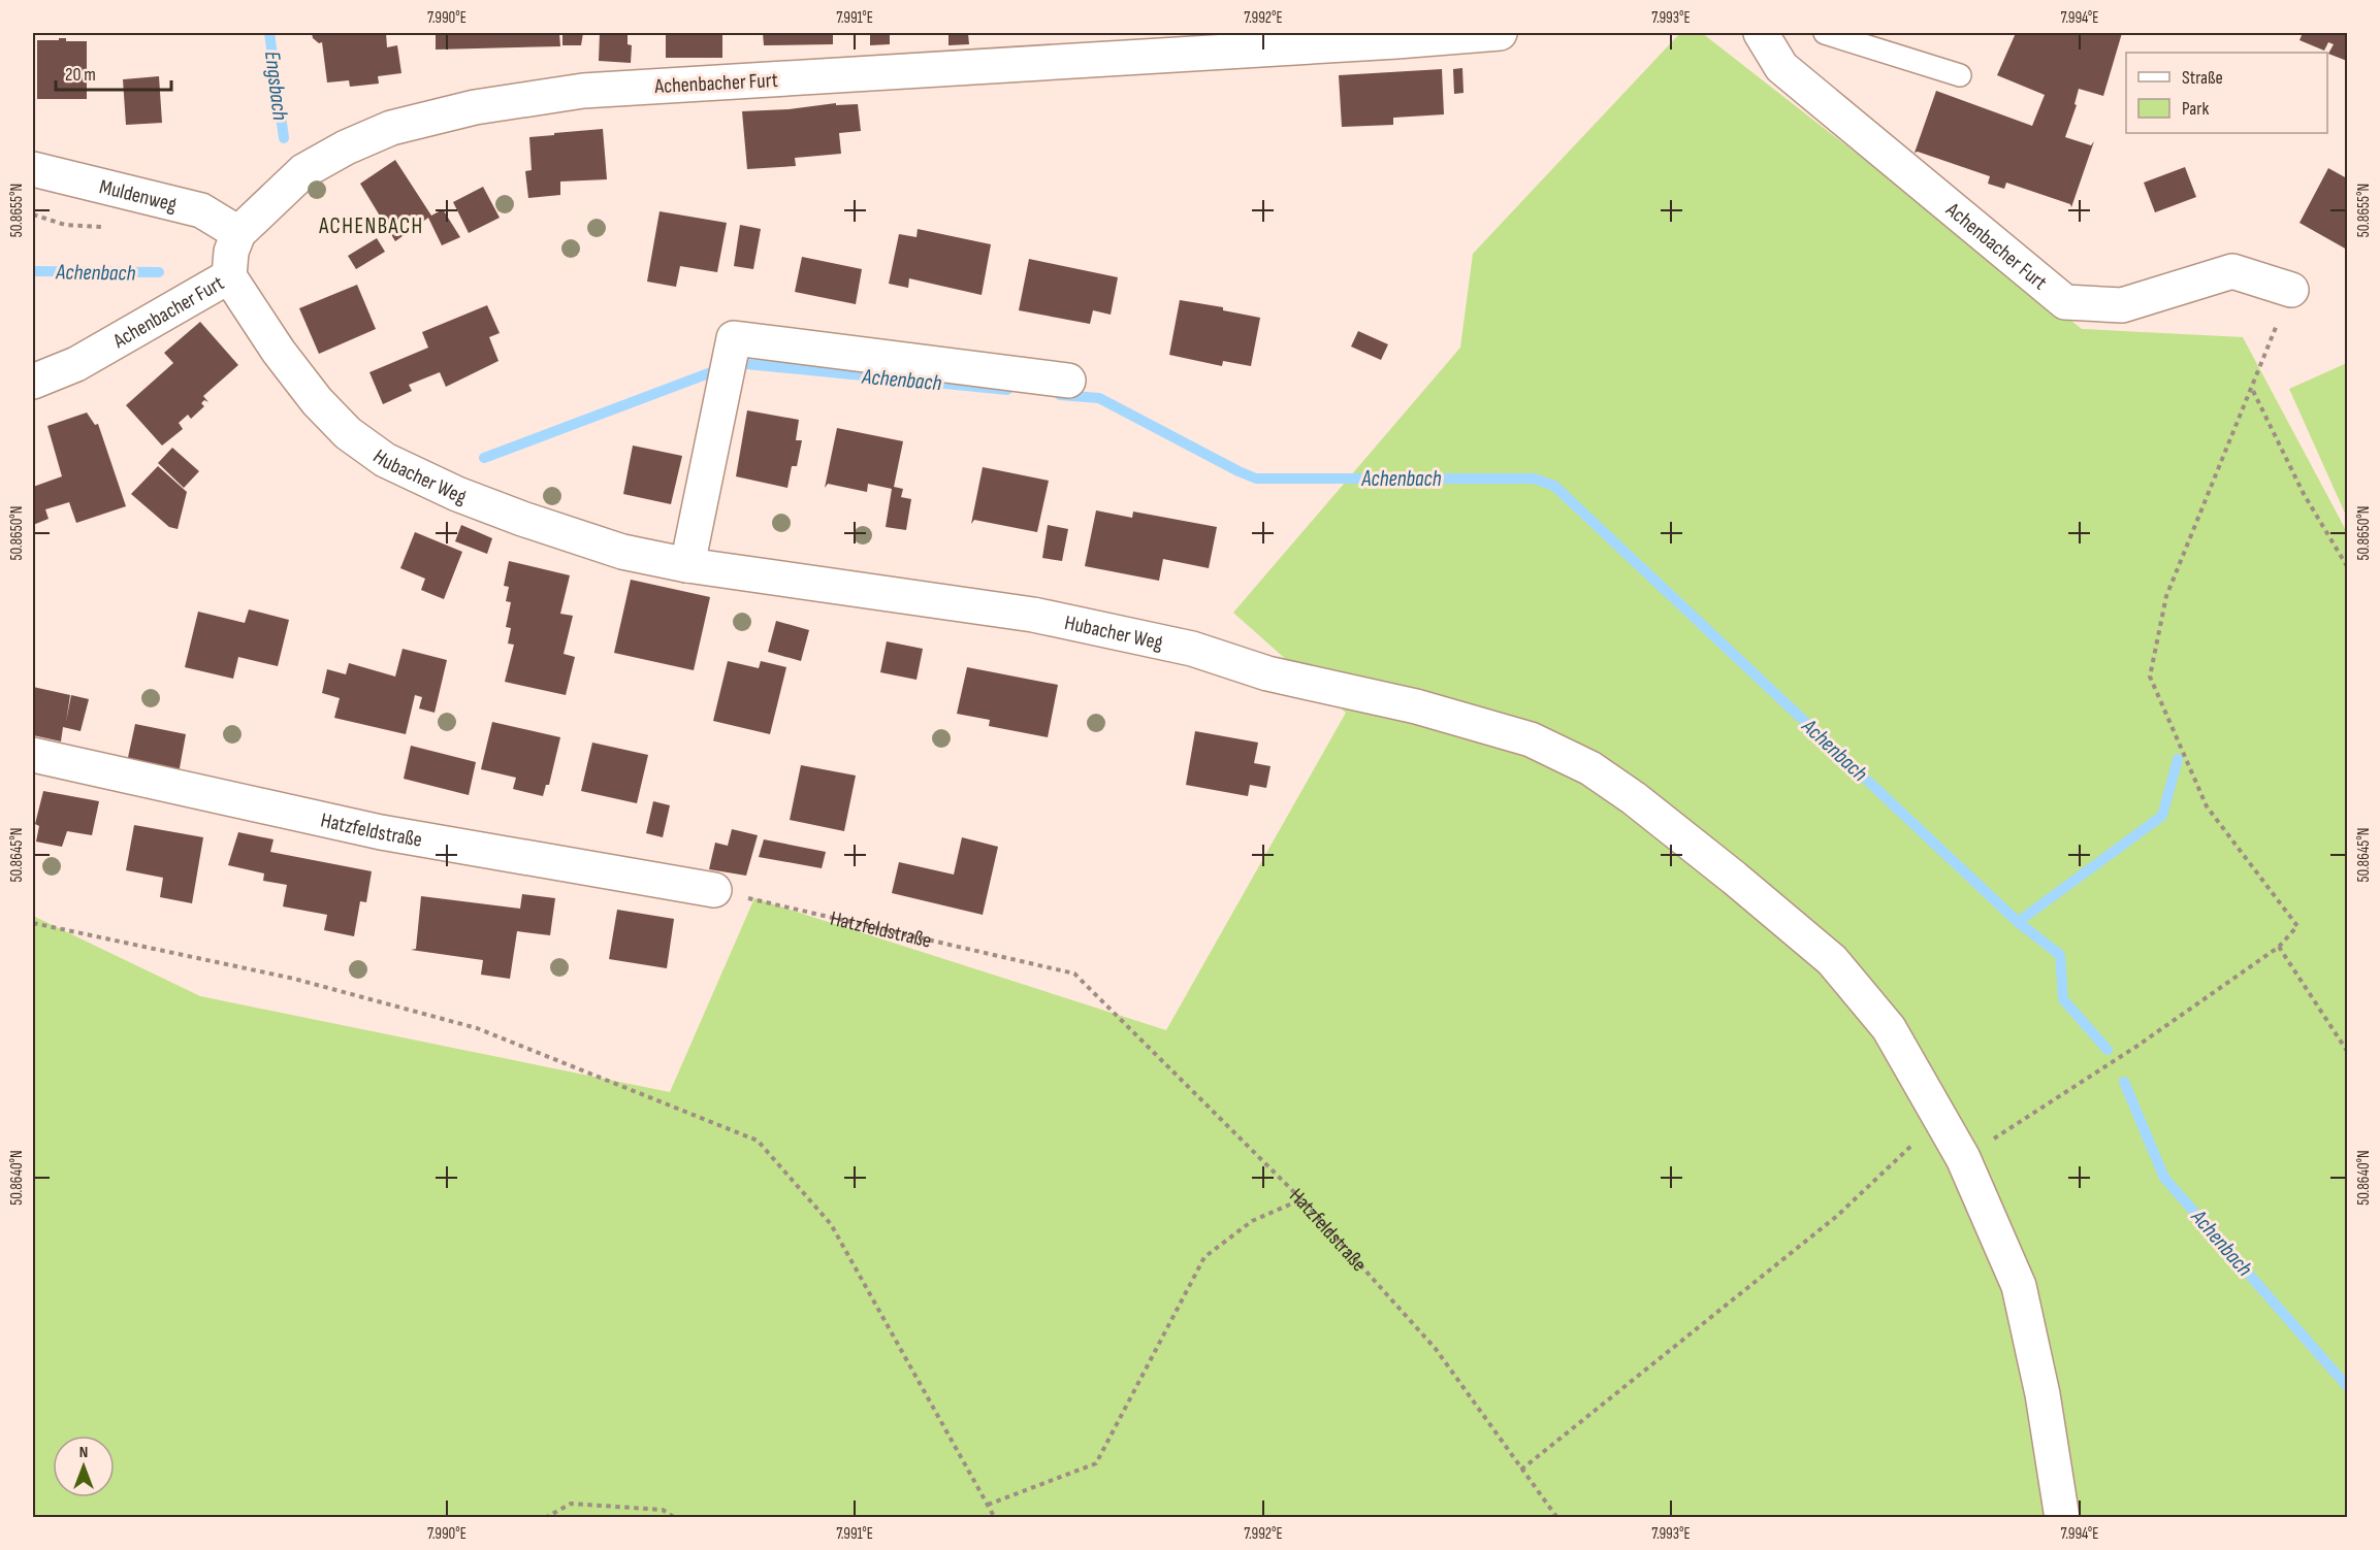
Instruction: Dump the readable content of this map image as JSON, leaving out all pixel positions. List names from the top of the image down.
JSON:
{
  "streets": {
    "street": [
      "Achenbacher Furt",
      "Muldenweg",
      "Hubacher Weg",
      "Hatzfeldstraße"
    ]
  },
  "crossings": [
    ["Achenbacher Furt", "Muldenweg"],
    ["Achenbacher Furt", "Hubacher Weg"]
  ],
  "districts": ["ACHENBACH"],
  "water": ["Engsbach", "Achenbach"],
  "legend": ["Straße", "Park"],
  "scale_bar": "20 m",
  "north": "top",
  "coordinates": [
    "7.990°E",
    "7.991°E",
    "7.992°E",
    "7.993°E",
    "7.994°E",
    "50.8655°N",
    "50.8650°N",
    "50.8645°N",
    "50.8640°N"
  ]
}
